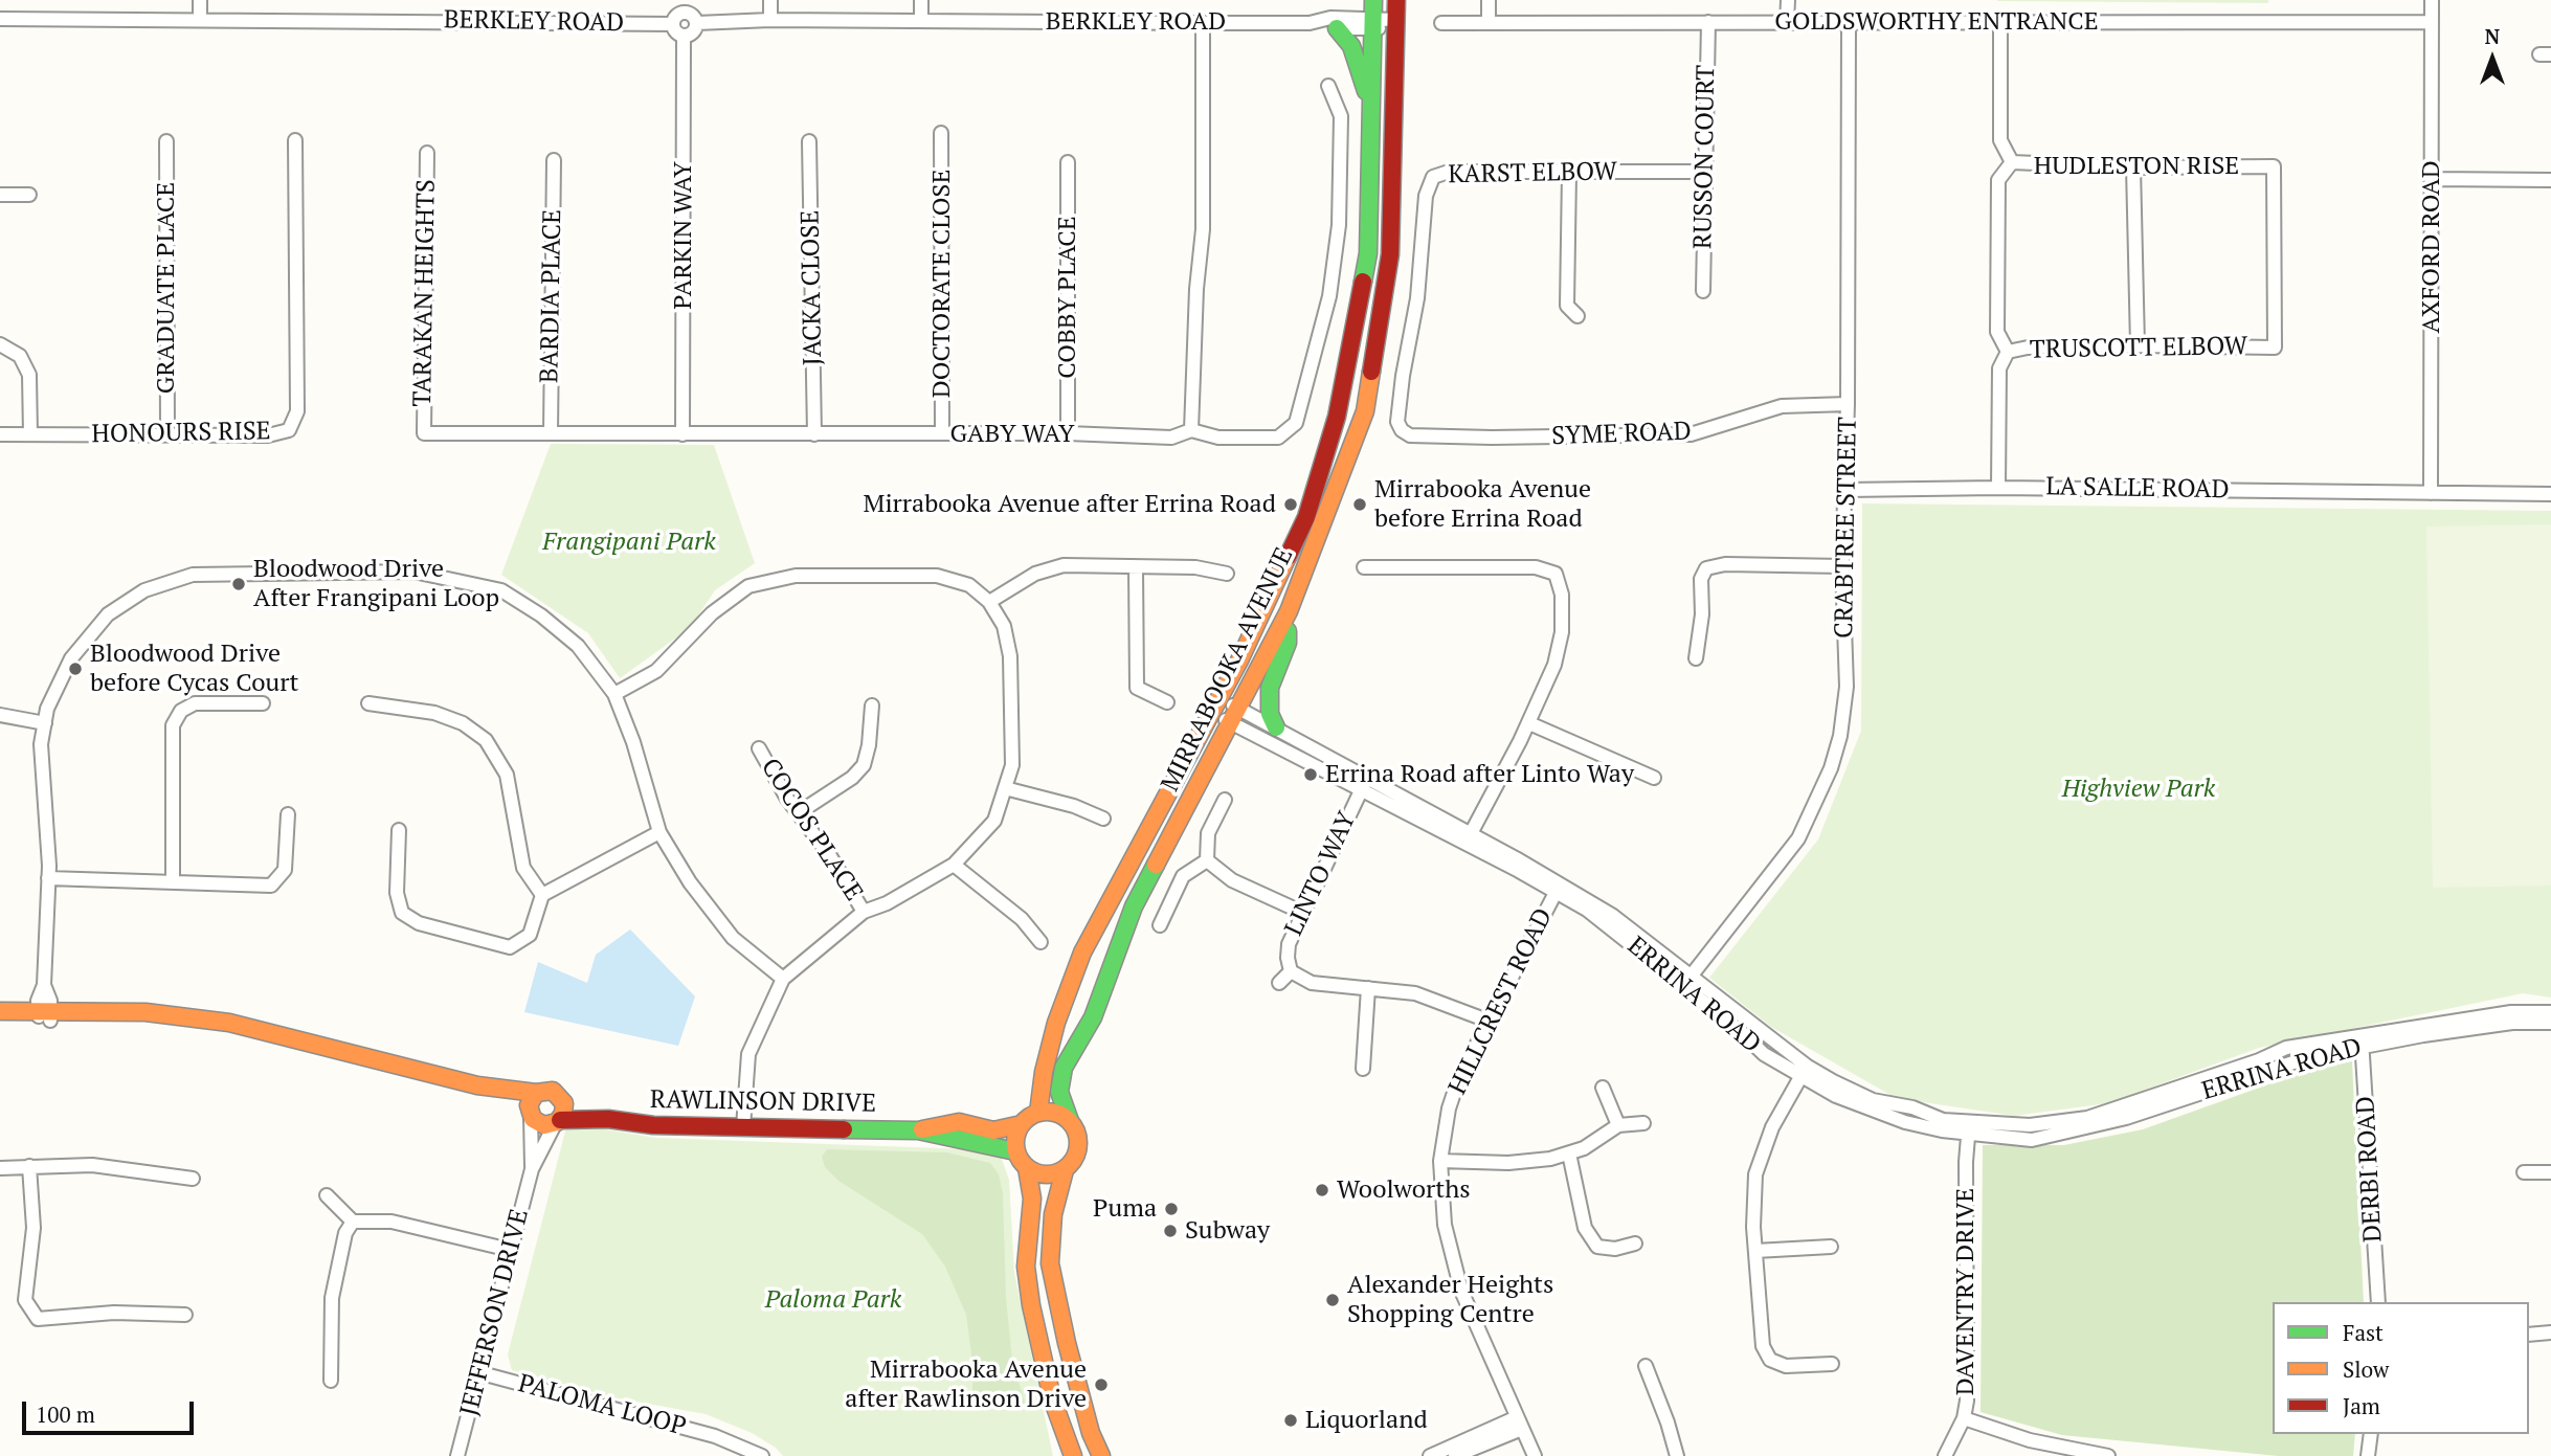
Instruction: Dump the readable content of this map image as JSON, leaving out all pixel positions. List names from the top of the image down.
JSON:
{
  "streets": {
    "main road": ["MIRRABOOKA AVENUE", "RAWLINSON DRIVE"],
    "street": [
      "BERKLEY ROAD",
      "GOLDSWORTHY ENTRANCE",
      "RUSSON COURT",
      "HUDLESTON RISE",
      "KARST ELBOW",
      "PARKIN WAY",
      "AXFORD ROAD",
      "DOCTORATE CLOSE",
      "GRADUATE PLACE",
      "JACKA CLOSE",
      "TARAKAN HEIGHTS",
      "BARDIA PLACE",
      "COBBY PLACE",
      "TRUSCOTT ELBOW",
      "HONOURS RISE",
      "GABY WAY",
      "SYME ROAD",
      "LA SALLE ROAD",
      "CRABTREE STREET",
      "COCOS PLACE",
      "LINTO WAY",
      "ERRINA ROAD",
      "HILLCREST ROAD",
      "DERBI ROAD",
      "DAVENTRY DRIVE",
      "JEFFERSON DRIVE",
      "PALOMA LOOP"
    ]
  },
  "crossings": [
    ["BERKLEY ROAD", "PARKIN WAY"],
    ["BERKLEY ROAD", "MIRRABOOKA AVENUE"],
    ["GOLDSWORTHY ENTRANCE", "RUSSON COURT"],
    ["GOLDSWORTHY ENTRANCE", "HUDLESTON RISE"],
    ["GOLDSWORTHY ENTRANCE", "AXFORD ROAD"],
    ["GOLDSWORTHY ENTRANCE", "CRABTREE STREET"],
    ["RUSSON COURT", "KARST ELBOW"],
    ["HUDLESTON RISE", "TRUSCOTT ELBOW"],
    ["KARST ELBOW", "SYME ROAD"],
    ["PARKIN WAY", "GABY WAY"],
    ["AXFORD ROAD", "LA SALLE ROAD"],
    ["DOCTORATE CLOSE", "GABY WAY"],
    ["GRADUATE PLACE", "HONOURS RISE"],
    ["JACKA CLOSE", "GABY WAY"],
    ["TARAKAN HEIGHTS", "GABY WAY"],
    ["BARDIA PLACE", "GABY WAY"],
    ["COBBY PLACE", "GABY WAY"],
    ["TRUSCOTT ELBOW", "LA SALLE ROAD"],
    ["SYME ROAD", "CRABTREE STREET"],
    ["LA SALLE ROAD", "CRABTREE STREET"],
    ["CRABTREE STREET", "ERRINA ROAD"],
    ["MIRRABOOKA AVENUE", "ERRINA ROAD"],
    ["MIRRABOOKA AVENUE", "RAWLINSON DRIVE"],
    ["LINTO WAY", "ERRINA ROAD"],
    ["LINTO WAY", "HILLCREST ROAD"],
    ["ERRINA ROAD", "HILLCREST ROAD"],
    ["ERRINA ROAD", "DERBI ROAD"],
    ["ERRINA ROAD", "DAVENTRY DRIVE"],
    ["RAWLINSON DRIVE", "JEFFERSON DRIVE"],
    ["JEFFERSON DRIVE", "PALOMA LOOP"]
  ],
  "parks": ["Frangipani Park", "Highview Park", "Paloma Park"],
  "places": [
    "Mirrabooka Avenue after Errina Road",
    "Mirrabooka Avenue before Errina Road",
    "Bloodwood Drive After Frangipani Loop",
    "Bloodwood Drive before Cycas Court",
    "Errina Road after Linto Way",
    "Woolworths",
    "Puma",
    "Subway",
    "Alexander Heights Shopping Centre",
    "Mirrabooka Avenue after Rawlinson Drive",
    "Liquorland"
  ],
  "legend": ["Fast", "Slow", "Jam"],
  "scale_bar": "100 m",
  "north": "top"
}
